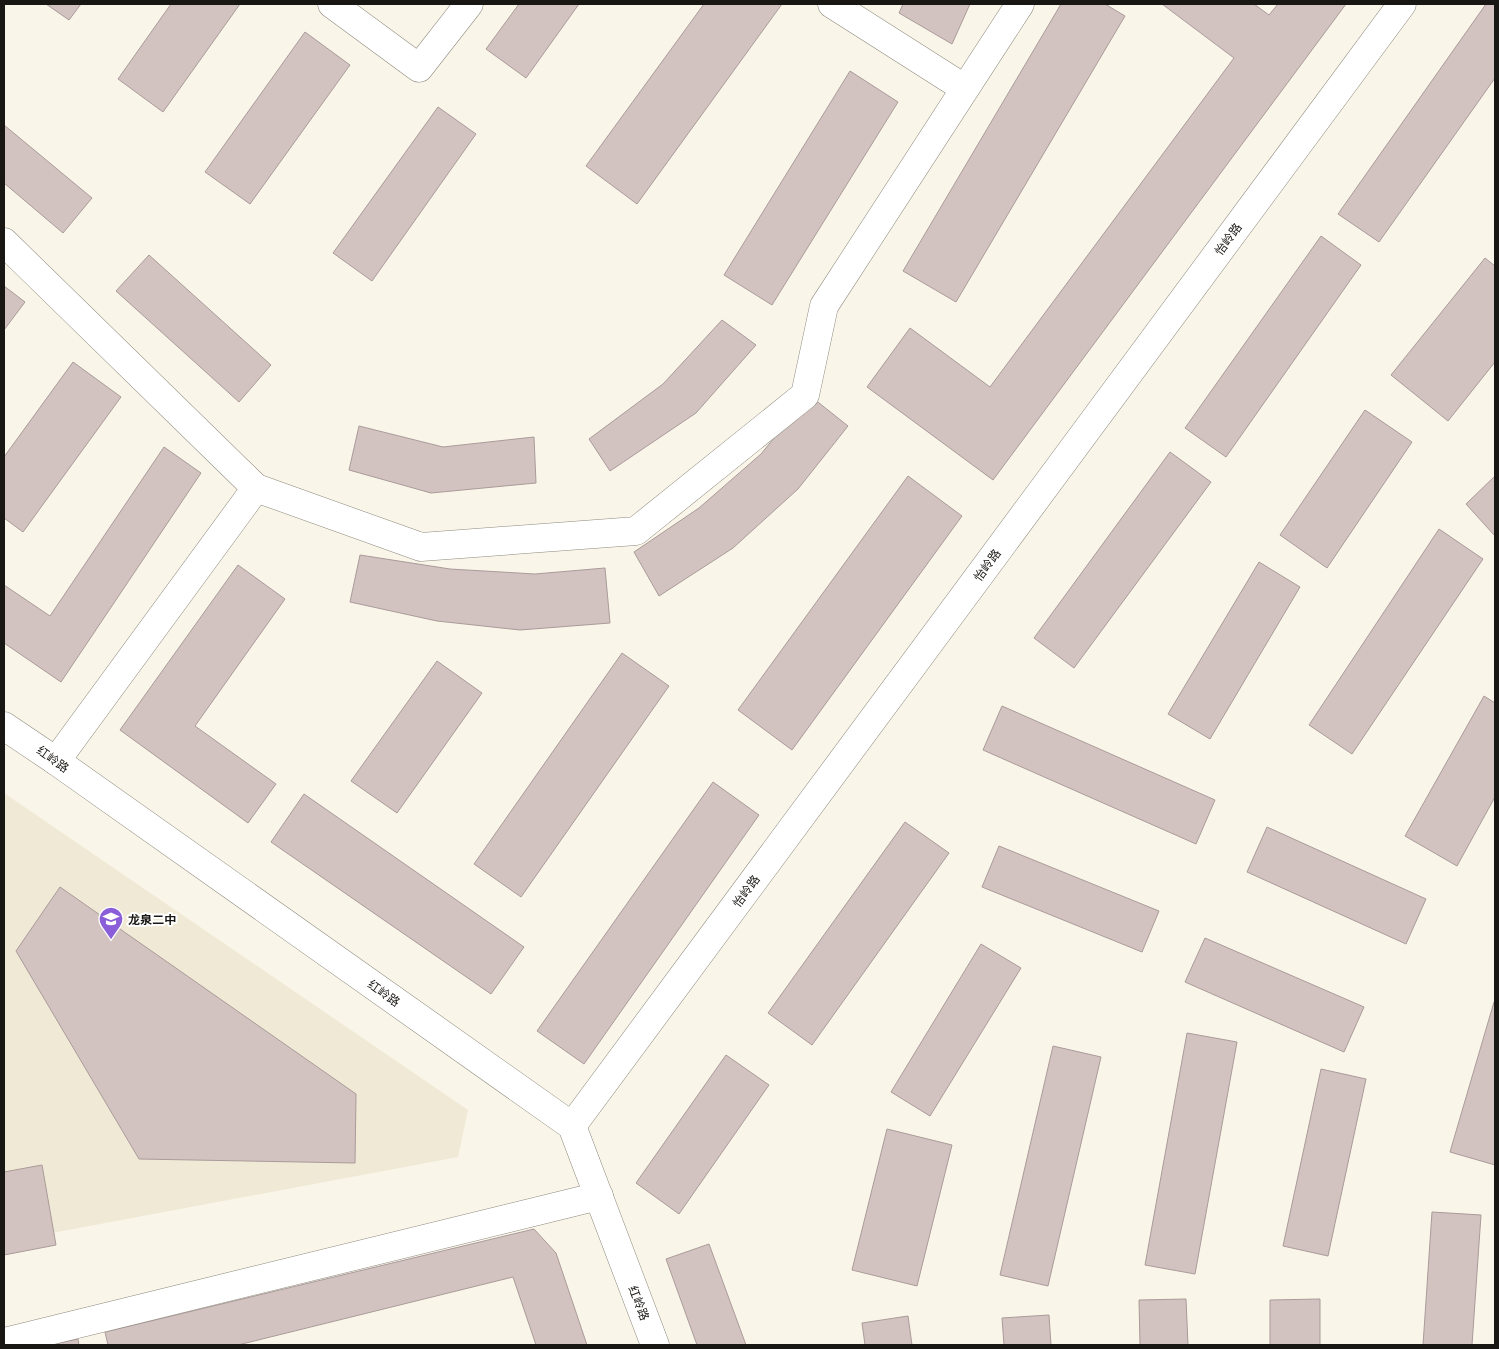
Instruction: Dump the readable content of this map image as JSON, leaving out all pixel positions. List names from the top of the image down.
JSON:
{
  "streets": {
    "street": ["怡岭路", "红岭路"]
  },
  "crossings": [
    ["怡岭路", "红岭路"]
  ],
  "places": {
    "school or university": ["龙泉二中"]
  }
}
